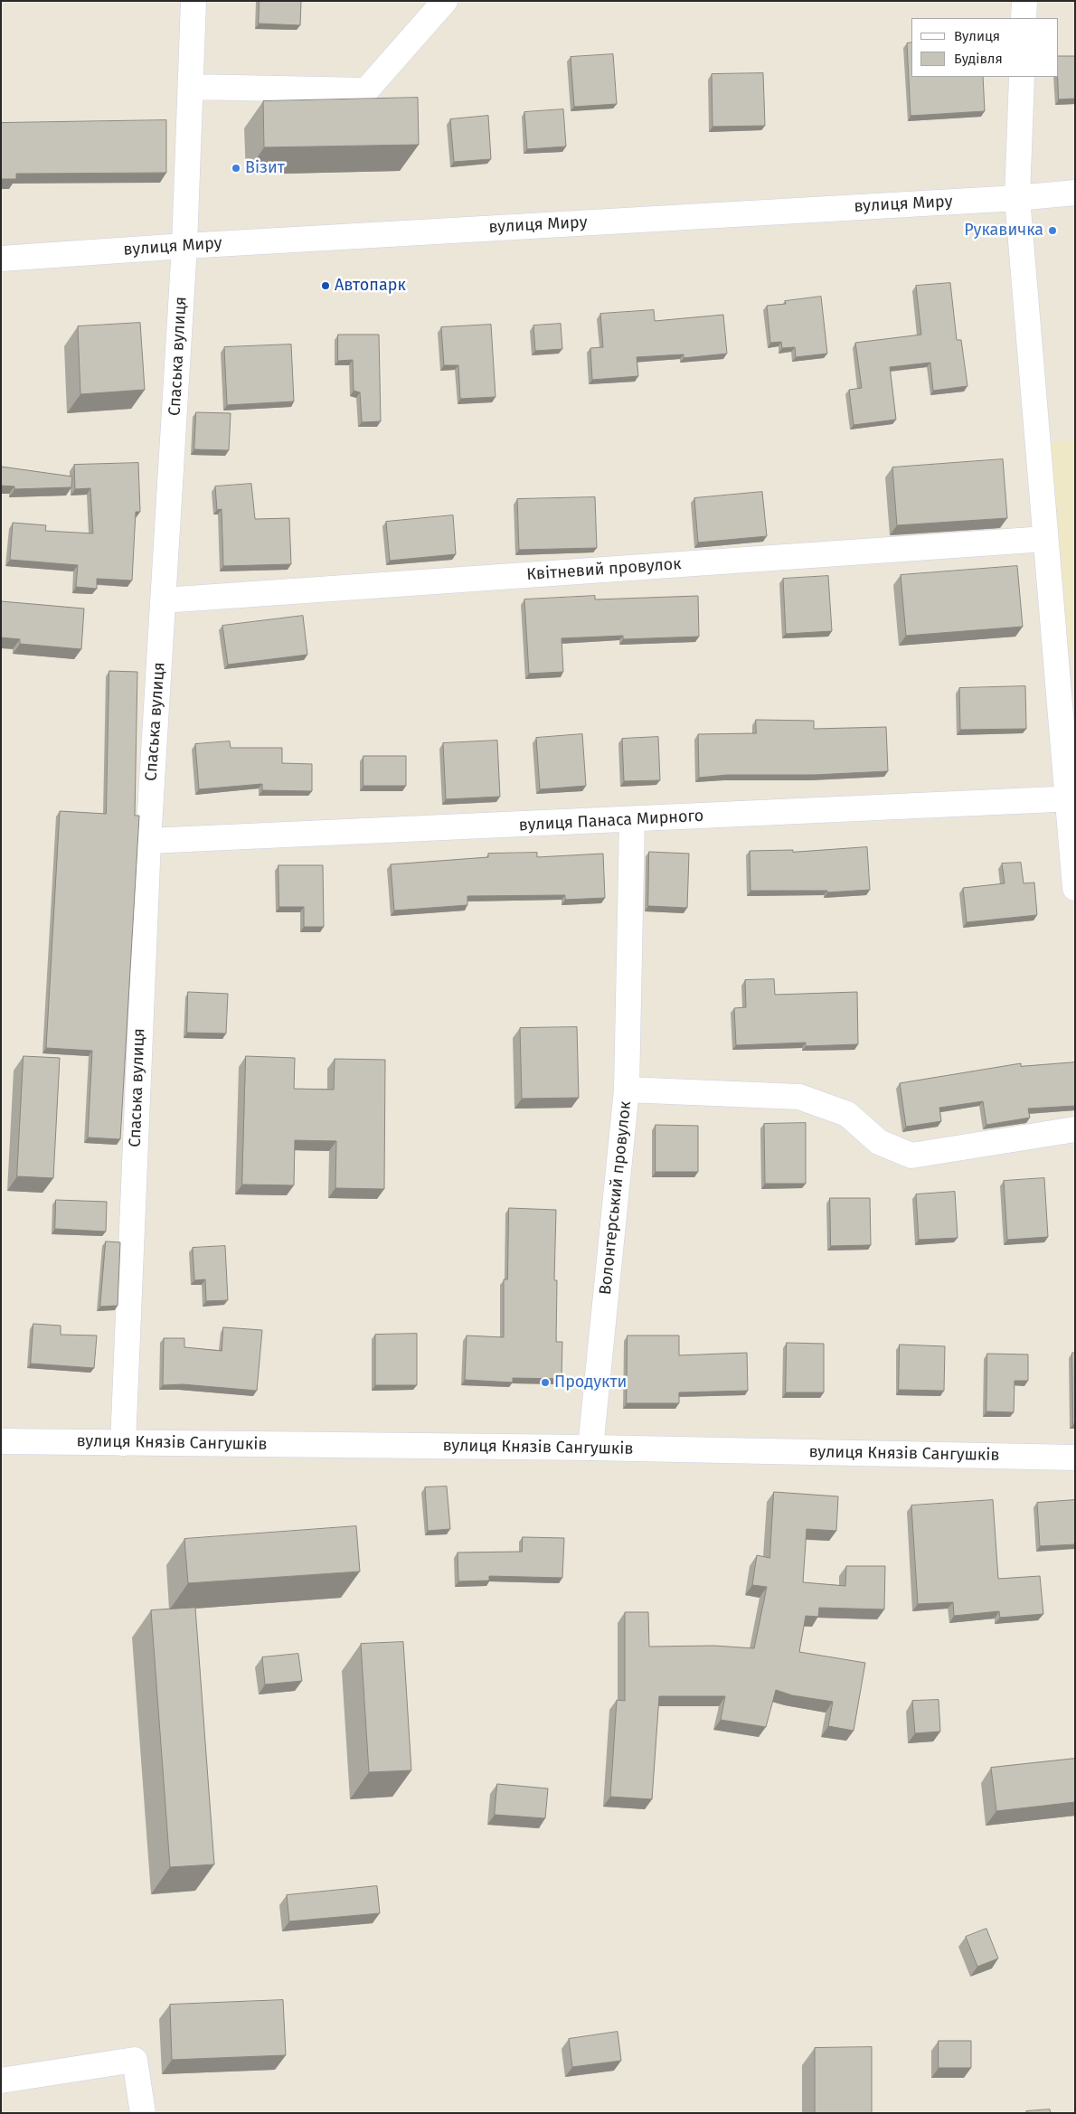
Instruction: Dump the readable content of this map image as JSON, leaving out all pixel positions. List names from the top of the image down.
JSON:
{
  "streets": {
    "street": [
      "вулиця Миру",
      "Спаська вулиця",
      "Квітневий провулок",
      "вулиця Панаса Мирного",
      "Волонтерський провулок",
      "вулиця Князів Сангушків"
    ]
  },
  "crossings": [
    ["вулиця Миру", "Спаська вулиця"],
    ["Спаська вулиця", "Квітневий провулок"],
    ["Спаська вулиця", "вулиця Панаса Мирного"],
    ["Спаська вулиця", "вулиця Князів Сангушків"],
    ["Волонтерський провулок", "вулиця Князів Сангушків"]
  ],
  "places": [
    "Візит",
    "Рукавичка",
    "Автопарк",
    "Продукти"
  ],
  "legend": ["Вулиця", "Будівля"]
}
